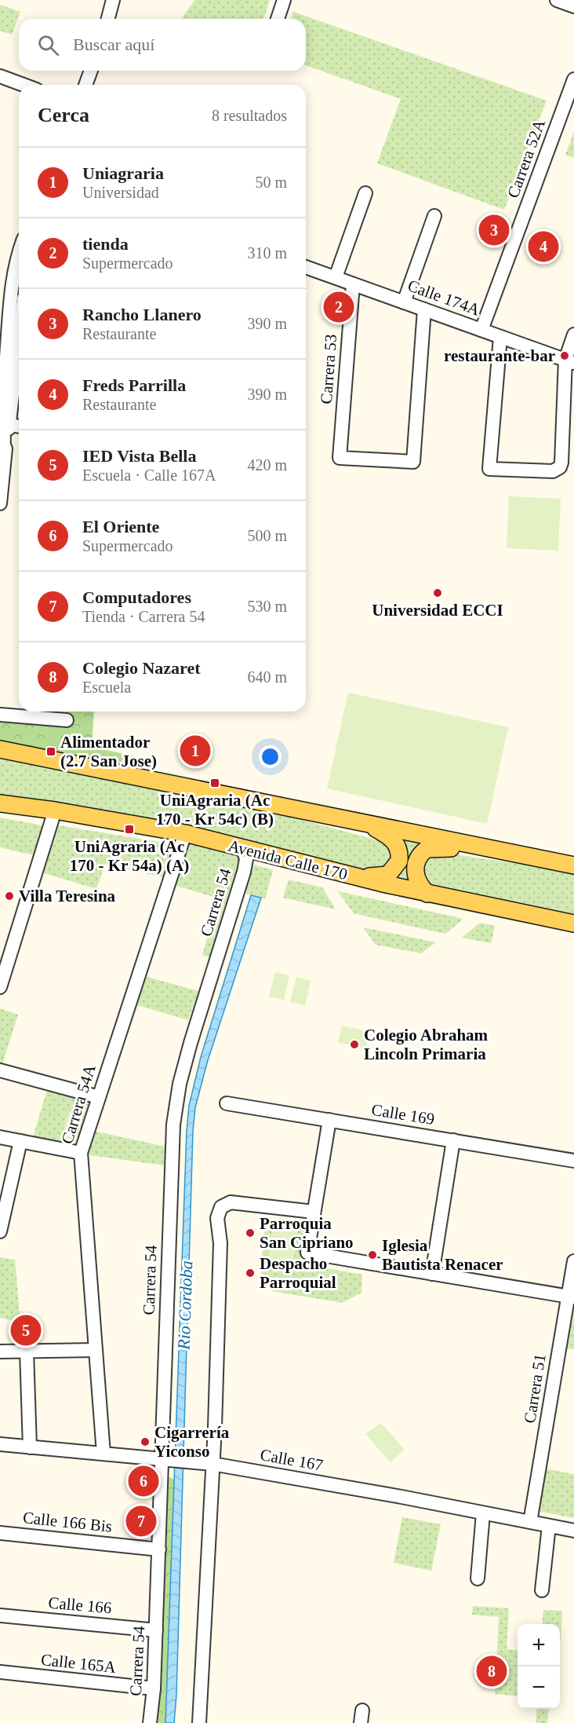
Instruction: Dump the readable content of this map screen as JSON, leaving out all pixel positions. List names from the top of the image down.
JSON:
{
  "streets": {
    "main road": ["Avenida Calle 170"],
    "street": [
      "Carrera 52A",
      "Calle 174A",
      "Carrera 53",
      "Carrera 54",
      "Carrera 54A",
      "Calle 169",
      "Carrera 51",
      "Calle 167",
      "Calle 166 Bis",
      "Calle 166",
      "Calle 165A"
    ]
  },
  "crossings": [
    ["Carrera 52A", "Calle 174A"],
    ["Calle 174A", "Carrera 53"],
    ["Avenida Calle 170", "Carrera 54"],
    ["Avenida Calle 170", "Carrera 54A"],
    ["Carrera 54", "Calle 167"],
    ["Carrera 54", "Calle 166 Bis"],
    ["Carrera 54", "Calle 166"],
    ["Carrera 54", "Calle 165A"],
    ["Carrera 54A", "Calle 167"],
    ["Carrera 51", "Calle 167"]
  ],
  "water": ["Rio Cordoba"],
  "places": {
    "other": [
      "restaurante-bar",
      "Universidad ECCI",
      "Villa Teresina",
      "Colegio Abraham Lincoln Primaria",
      "Parroquia San Cipriano",
      "Iglesia Bautista Renacer",
      "Despacho Parroquial",
      "Cigarrería Yiconso"
    ],
    "transit": ["Alimentador (2.7 San Jose)", "UniAgraria (Ac 170 - Kr 54c) (B)", "UniAgraria (Ac 170 - Kr 54a) (A)"]
  },
  "page": {
    "search": "Buscar aquí",
    "heading": ["Cerca", "8 resultados"],
    "list": [
      {
        "mark": "1",
        "name": "Uniagraria",
        "note": "Universidad",
        "value": "50 m"
      },
      {
        "mark": "2",
        "name": "tienda",
        "note": "Supermercado",
        "value": "310 m"
      },
      {
        "mark": "3",
        "name": "Rancho Llanero",
        "note": "Restaurante",
        "value": "390 m"
      },
      {
        "mark": "4",
        "name": "Freds Parrilla",
        "note": "Restaurante",
        "value": "390 m"
      },
      {
        "mark": "5",
        "name": "IED Vista Bella",
        "note": "Escuela · Calle 167A",
        "value": "420 m"
      },
      {
        "mark": "6",
        "name": "El Oriente",
        "note": "Supermercado",
        "value": "500 m"
      },
      {
        "mark": "7",
        "name": "Computadores",
        "note": "Tienda · Carrera 54",
        "value": "530 m"
      },
      {
        "mark": "8",
        "name": "Colegio Nazaret",
        "note": "Escuela",
        "value": "640 m"
      }
    ],
    "pins": [
      "3",
      "4",
      "2",
      "1",
      "5",
      "6",
      "7",
      "8"
    ],
    "map_buttons": ["+", "−"]
  }
}
